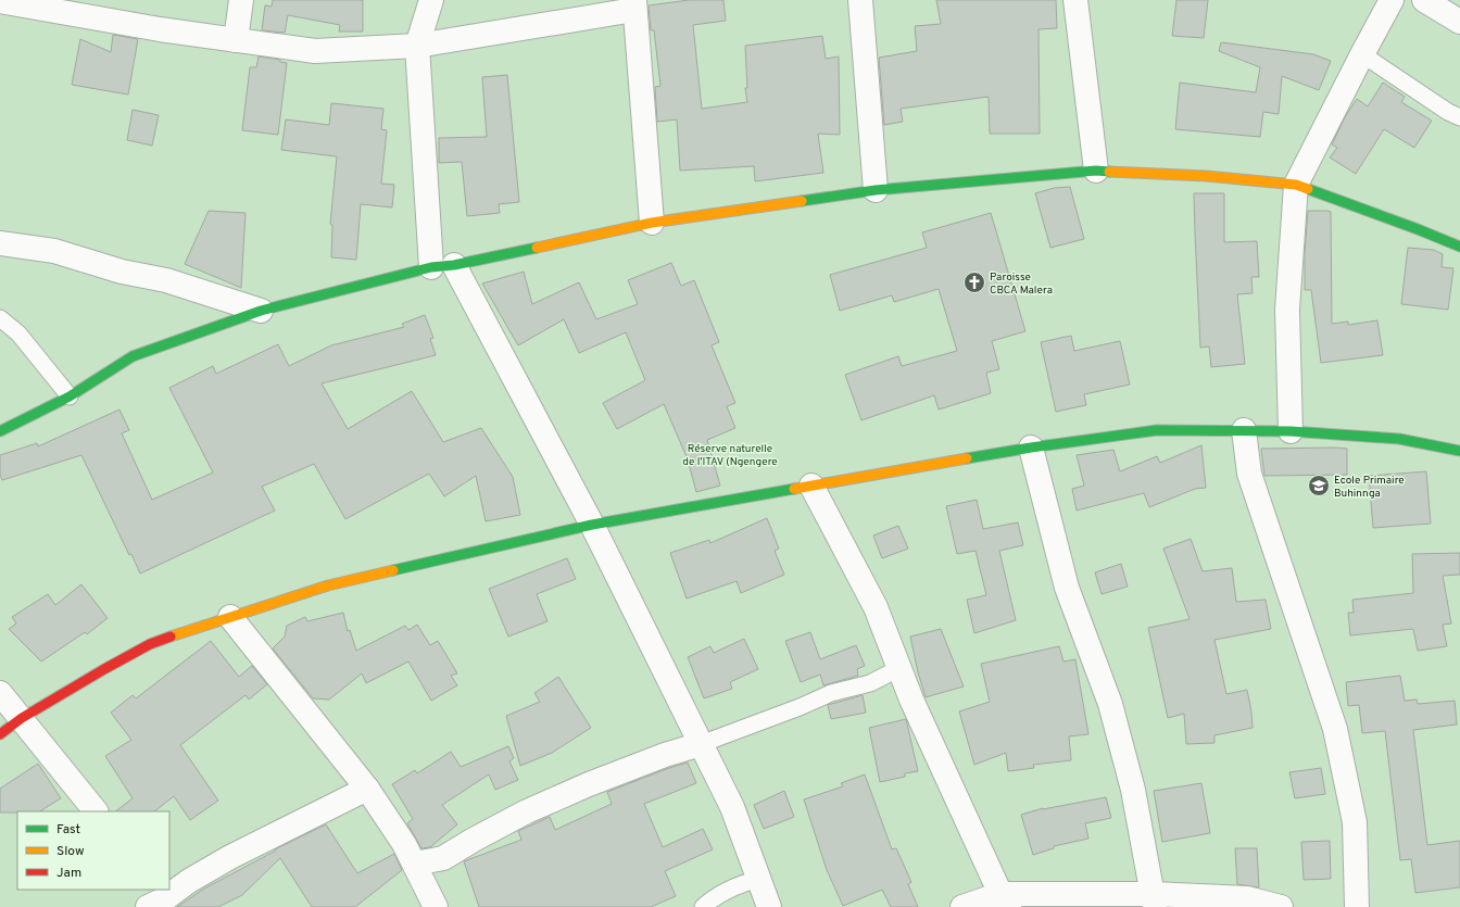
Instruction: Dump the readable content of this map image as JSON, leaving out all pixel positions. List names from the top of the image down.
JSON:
{
  "parks": ["Réserve naturelle de l'ITAV (Ngengere"],
  "places": {
    "church": ["Paroisse CBCA Malera"],
    "school or university": ["Ecole Primaire Buhinnga"]
  },
  "legend": ["Fast", "Slow", "Jam"]
}
